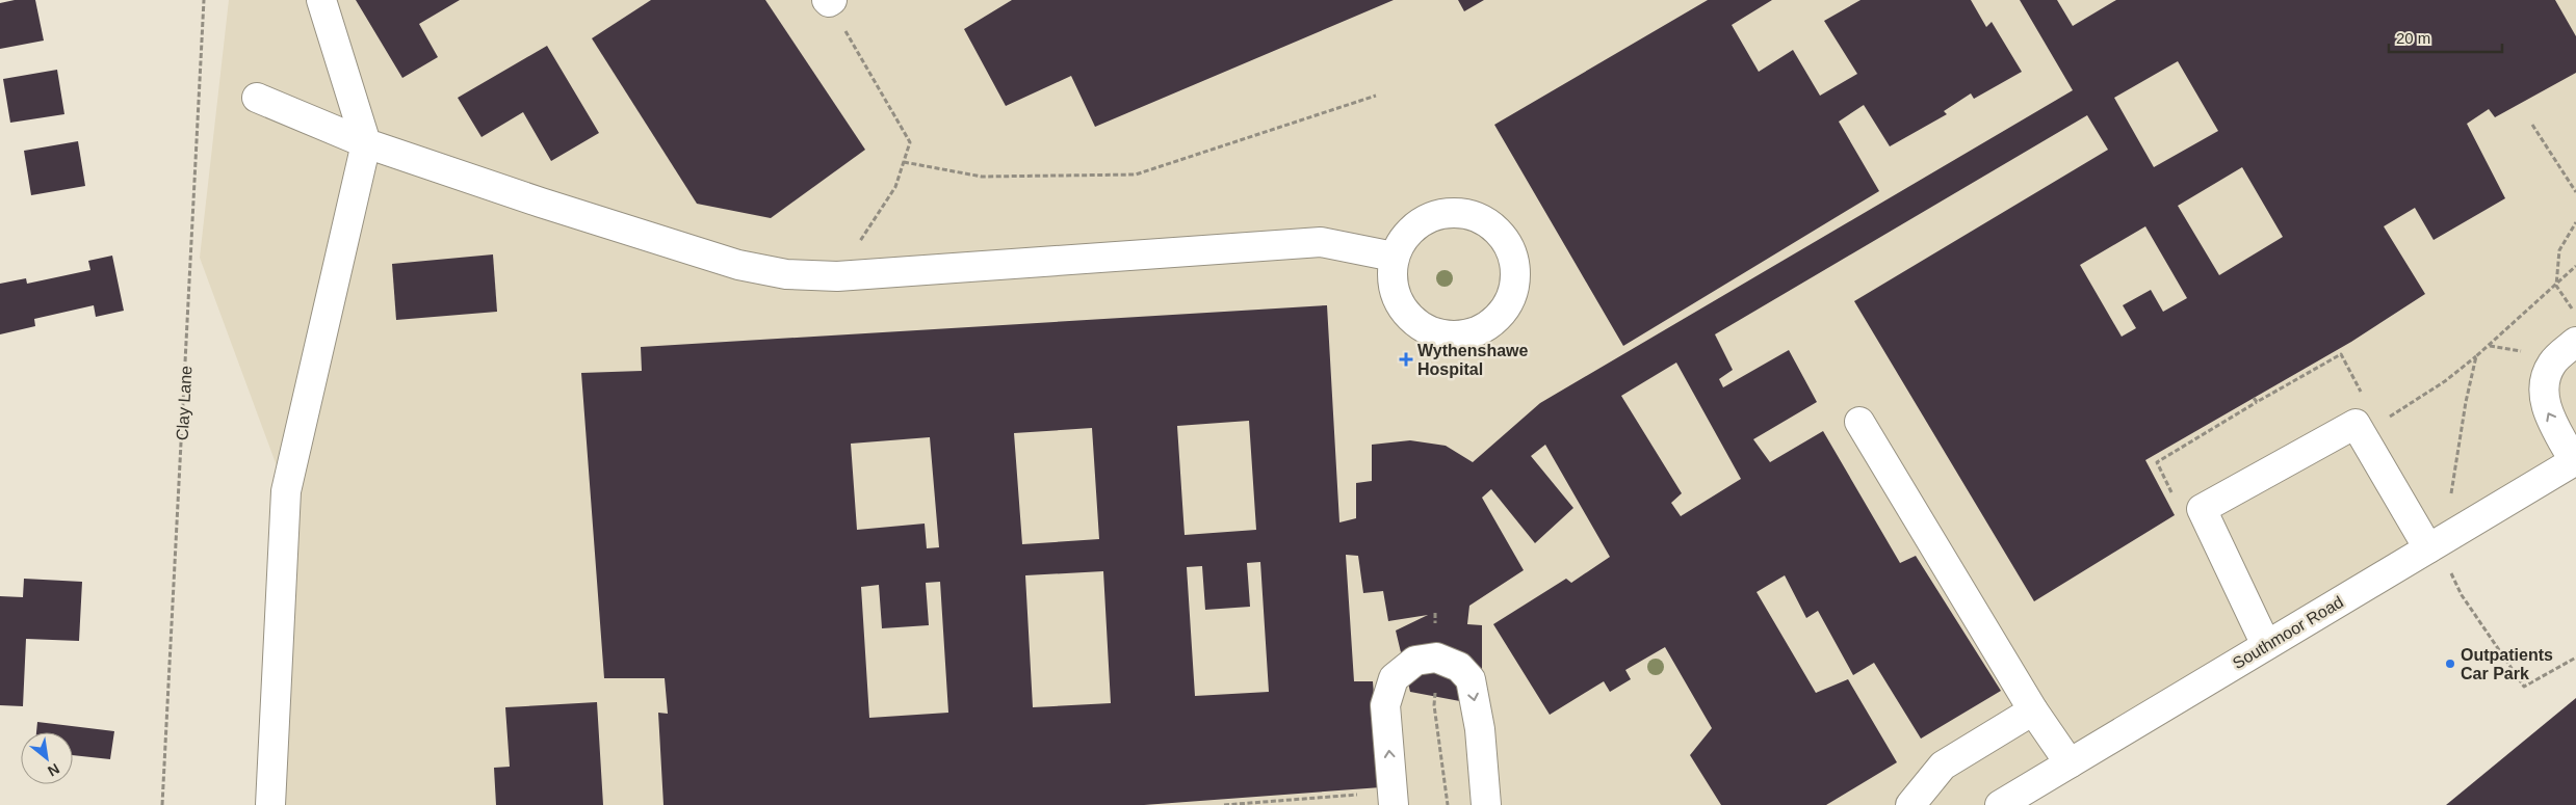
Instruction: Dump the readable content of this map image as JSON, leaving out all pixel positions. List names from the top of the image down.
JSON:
{
  "streets": {
    "street": ["Southmoor Road"],
    "path": ["Clay Lane"]
  },
  "places": {
    "health": ["Wythenshawe Hospital"],
    "other": ["Outpatients Car Park"]
  },
  "scale_bar": "20 m",
  "north": "bottom right"
}
